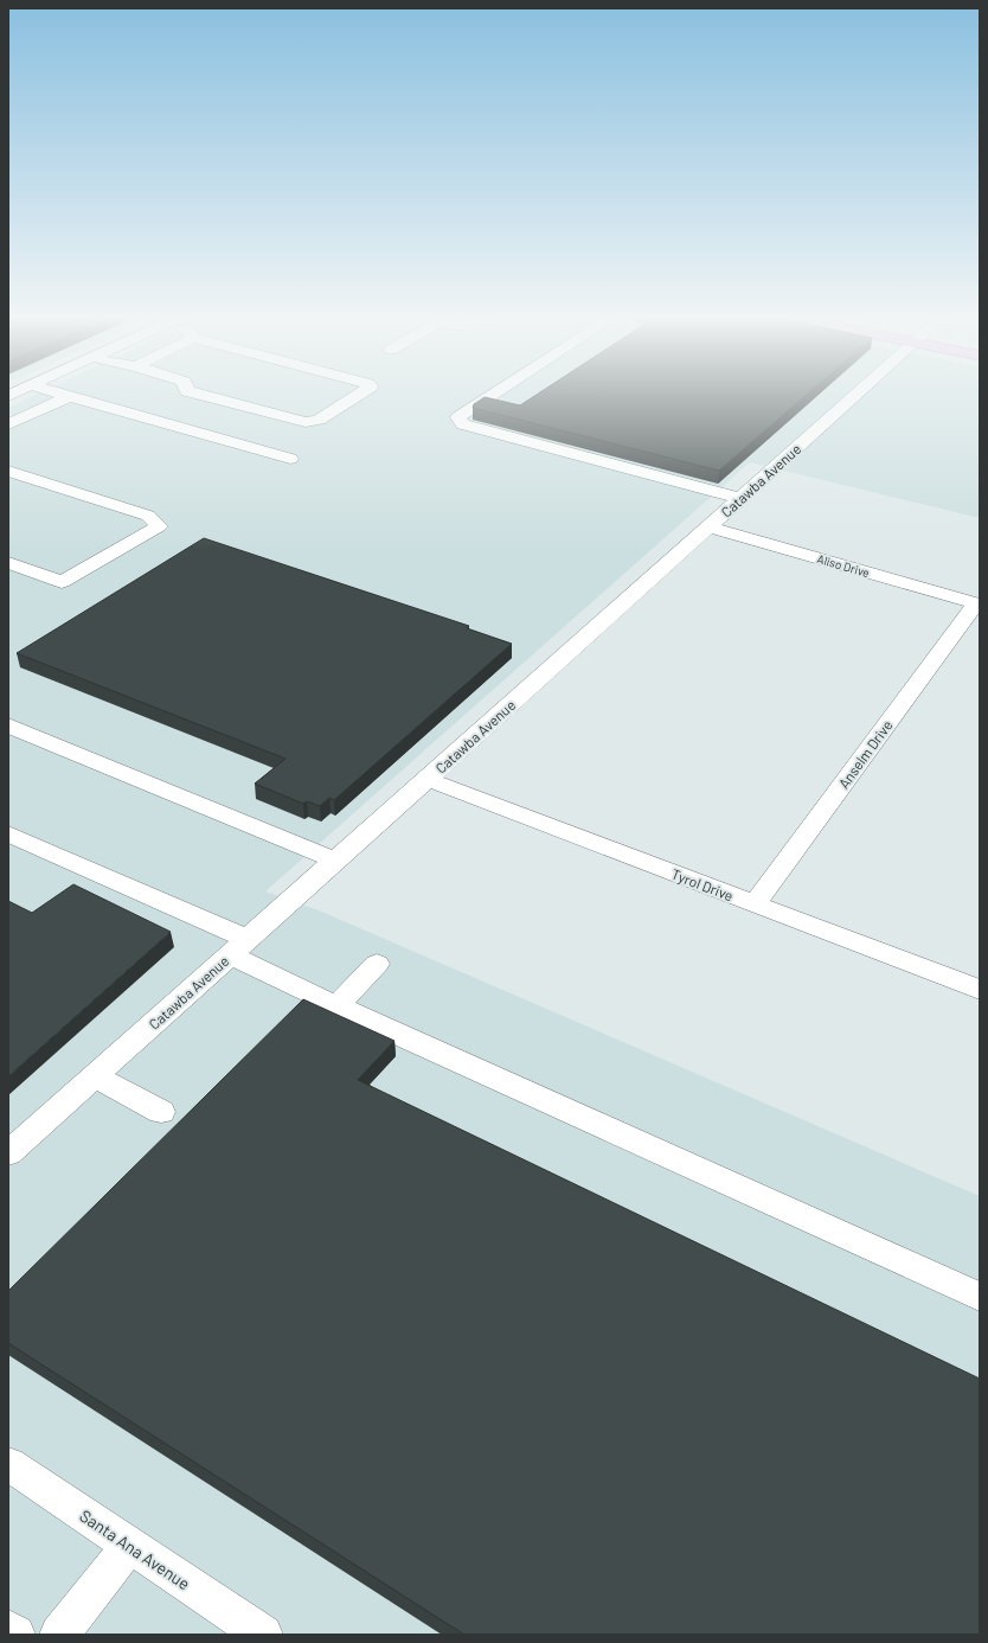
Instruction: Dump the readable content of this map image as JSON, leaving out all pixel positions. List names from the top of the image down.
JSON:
{
  "streets": {
    "street": [
      "Catawba Avenue",
      "Aliso Drive",
      "Anselm Drive",
      "Tyrol Drive",
      "Santa Ana Avenue"
    ]
  },
  "crossings": [
    ["Catawba Avenue", "Aliso Drive"],
    ["Catawba Avenue", "Tyrol Drive"],
    ["Aliso Drive", "Anselm Drive"],
    ["Anselm Drive", "Tyrol Drive"]
  ]
}
